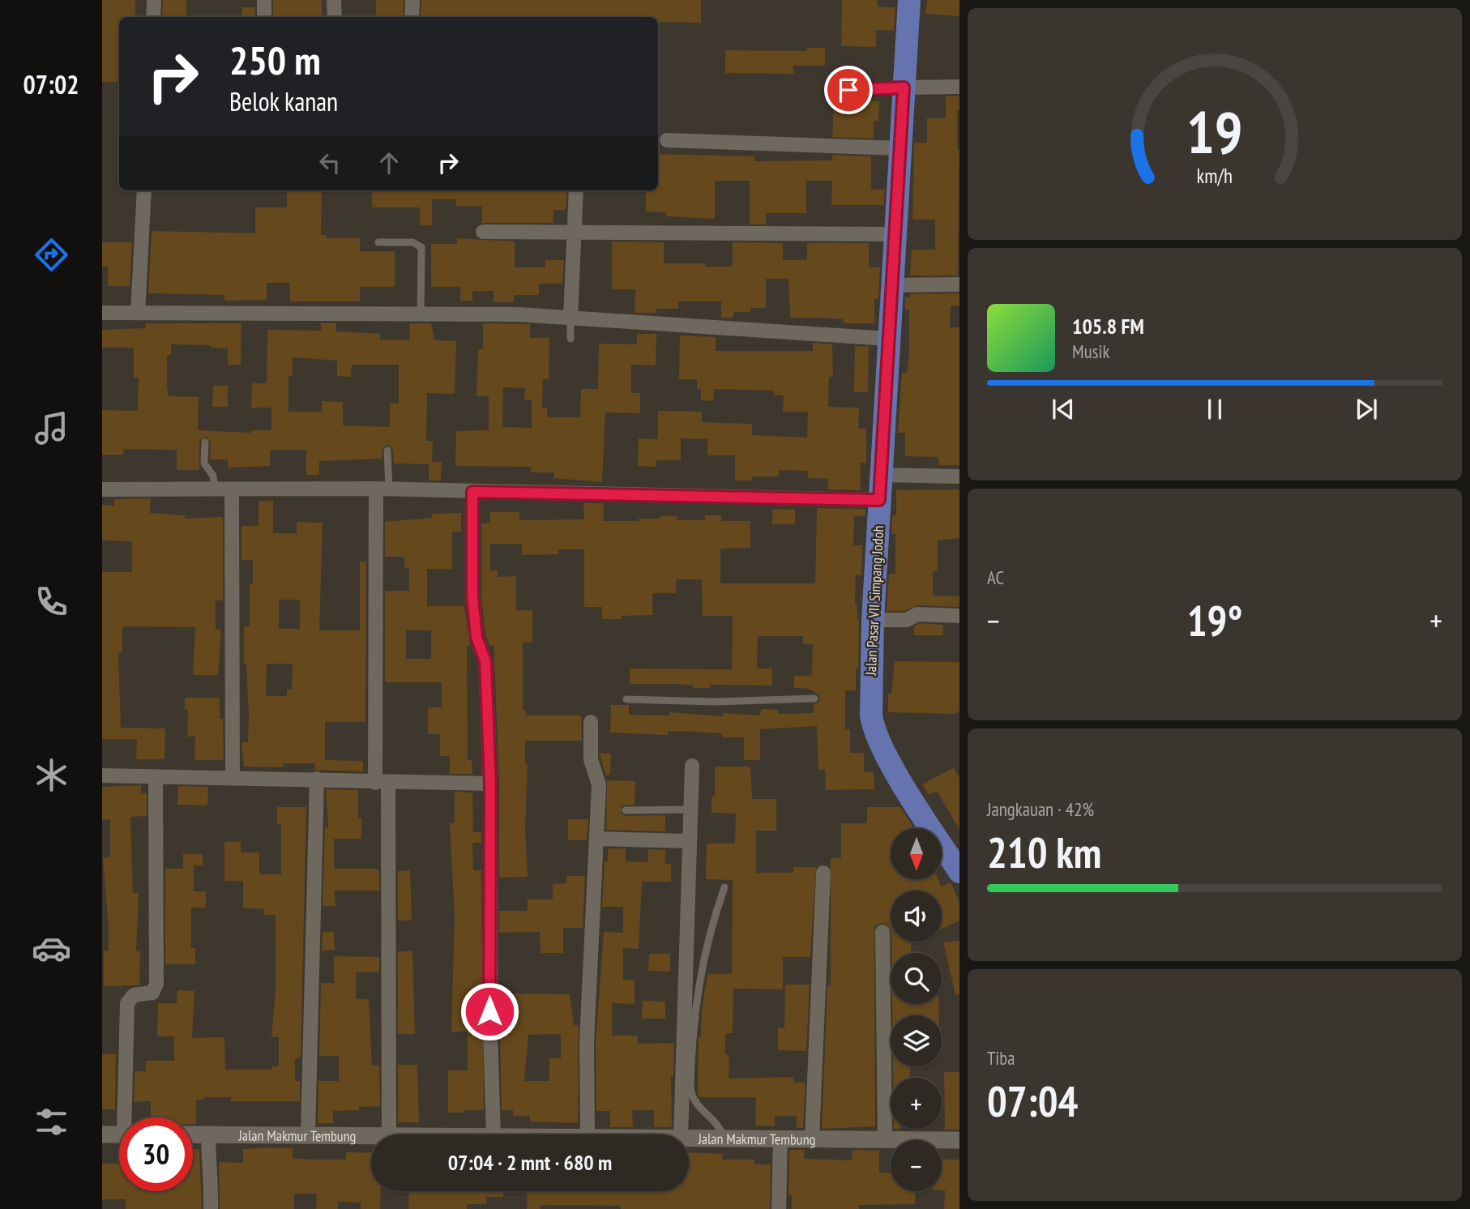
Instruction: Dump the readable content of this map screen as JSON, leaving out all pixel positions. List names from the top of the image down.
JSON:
{
  "streets": {
    "main road": ["Jalan Pasar VII Simpang Jodoh"],
    "street": ["Jalan Makmur Tembung"]
  },
  "north": "bottom",
  "page": {
    "tabs": "07:02",
    "turn": ["250 m", "Belok kanan"],
    "song": ["105.8 FM", "Musik"],
    "tile": [
      "AC",
      ["Jangkauan · 42%", "210 km"],
      ["Tiba", "07:04"]
    ],
    "heat": ["−", "19°", "+"],
    "map_buttons": ["+", "−"],
    "limit": "30",
    "trip": "07:04 · 2 mnt · 680 m",
    "gauge": ["19", "km/h"]
  }
}
